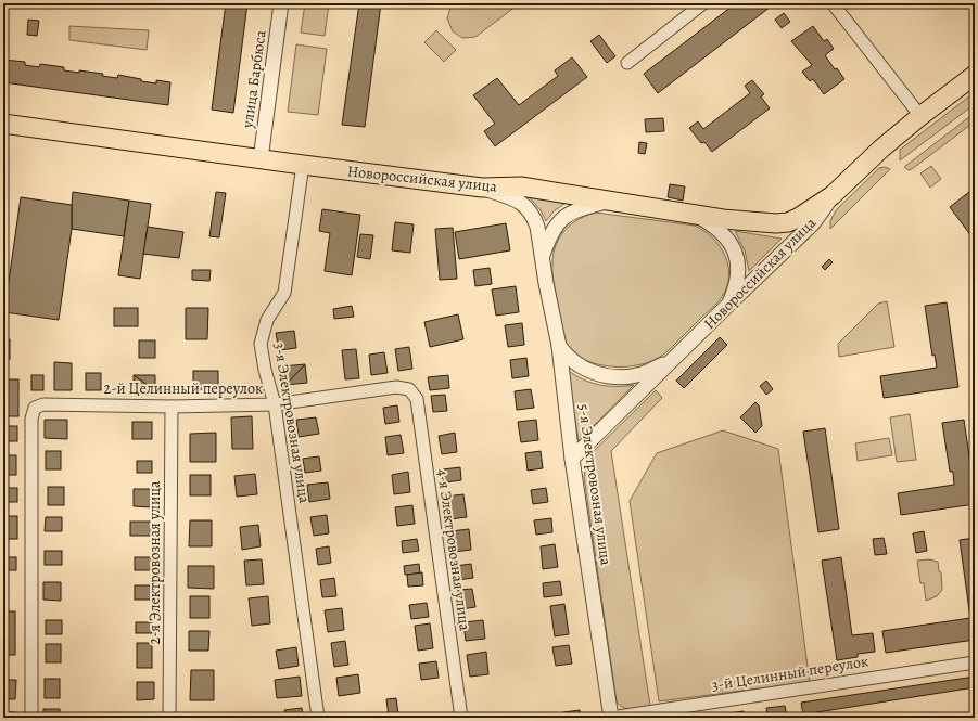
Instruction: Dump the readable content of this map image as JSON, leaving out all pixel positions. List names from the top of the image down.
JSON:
{
  "streets": {
    "main road": ["Новороссийская улица"],
    "street": [
      "улица Барбюса",
      "2-й Целинный переулок",
      "3-я Электровозная улица",
      "5-я Электровозная улица",
      "4-я Электровозная улица",
      "2-я Электровозная улица",
      "3-й Целинный переулок"
    ]
  },
  "crossings": [
    ["улица Барбюса", "Новороссийская улица"],
    ["Новороссийская улица", "3-я Электровозная улица"],
    ["Новороссийская улица", "5-я Электровозная улица"],
    ["2-й Целинный переулок", "3-я Электровозная улица"],
    ["2-й Целинный переулок", "4-я Электровозная улица"],
    ["2-й Целинный переулок", "2-я Электровозная улица"],
    ["5-я Электровозная улица", "3-й Целинный переулок"]
  ]
}
